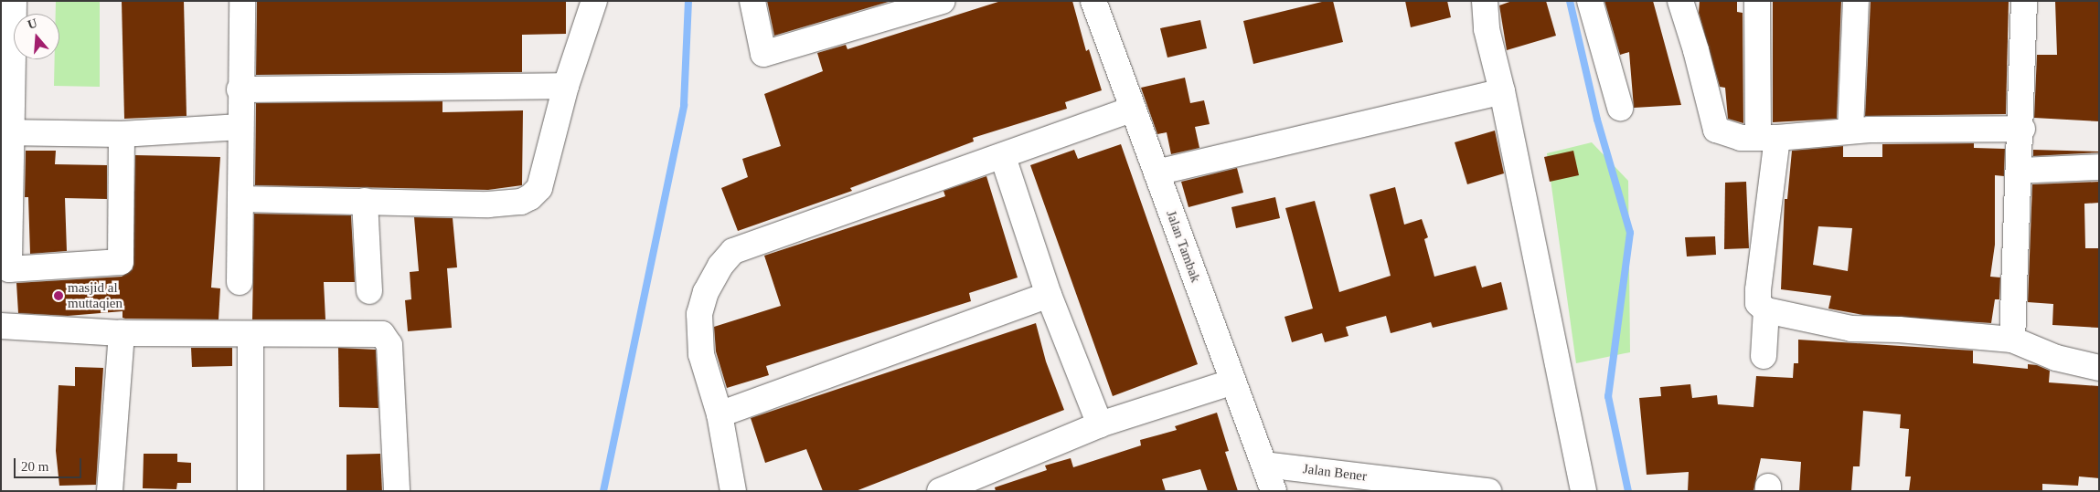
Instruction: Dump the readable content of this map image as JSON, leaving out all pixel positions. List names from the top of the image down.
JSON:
{
  "streets": {
    "street": ["Jalan Tambak", "Jalan Bener"]
  },
  "crossings": [
    ["Jalan Tambak", "Jalan Bener"]
  ],
  "places": ["masjid al muttaqien"],
  "scale_bar": "20 m",
  "north": "top"
}
